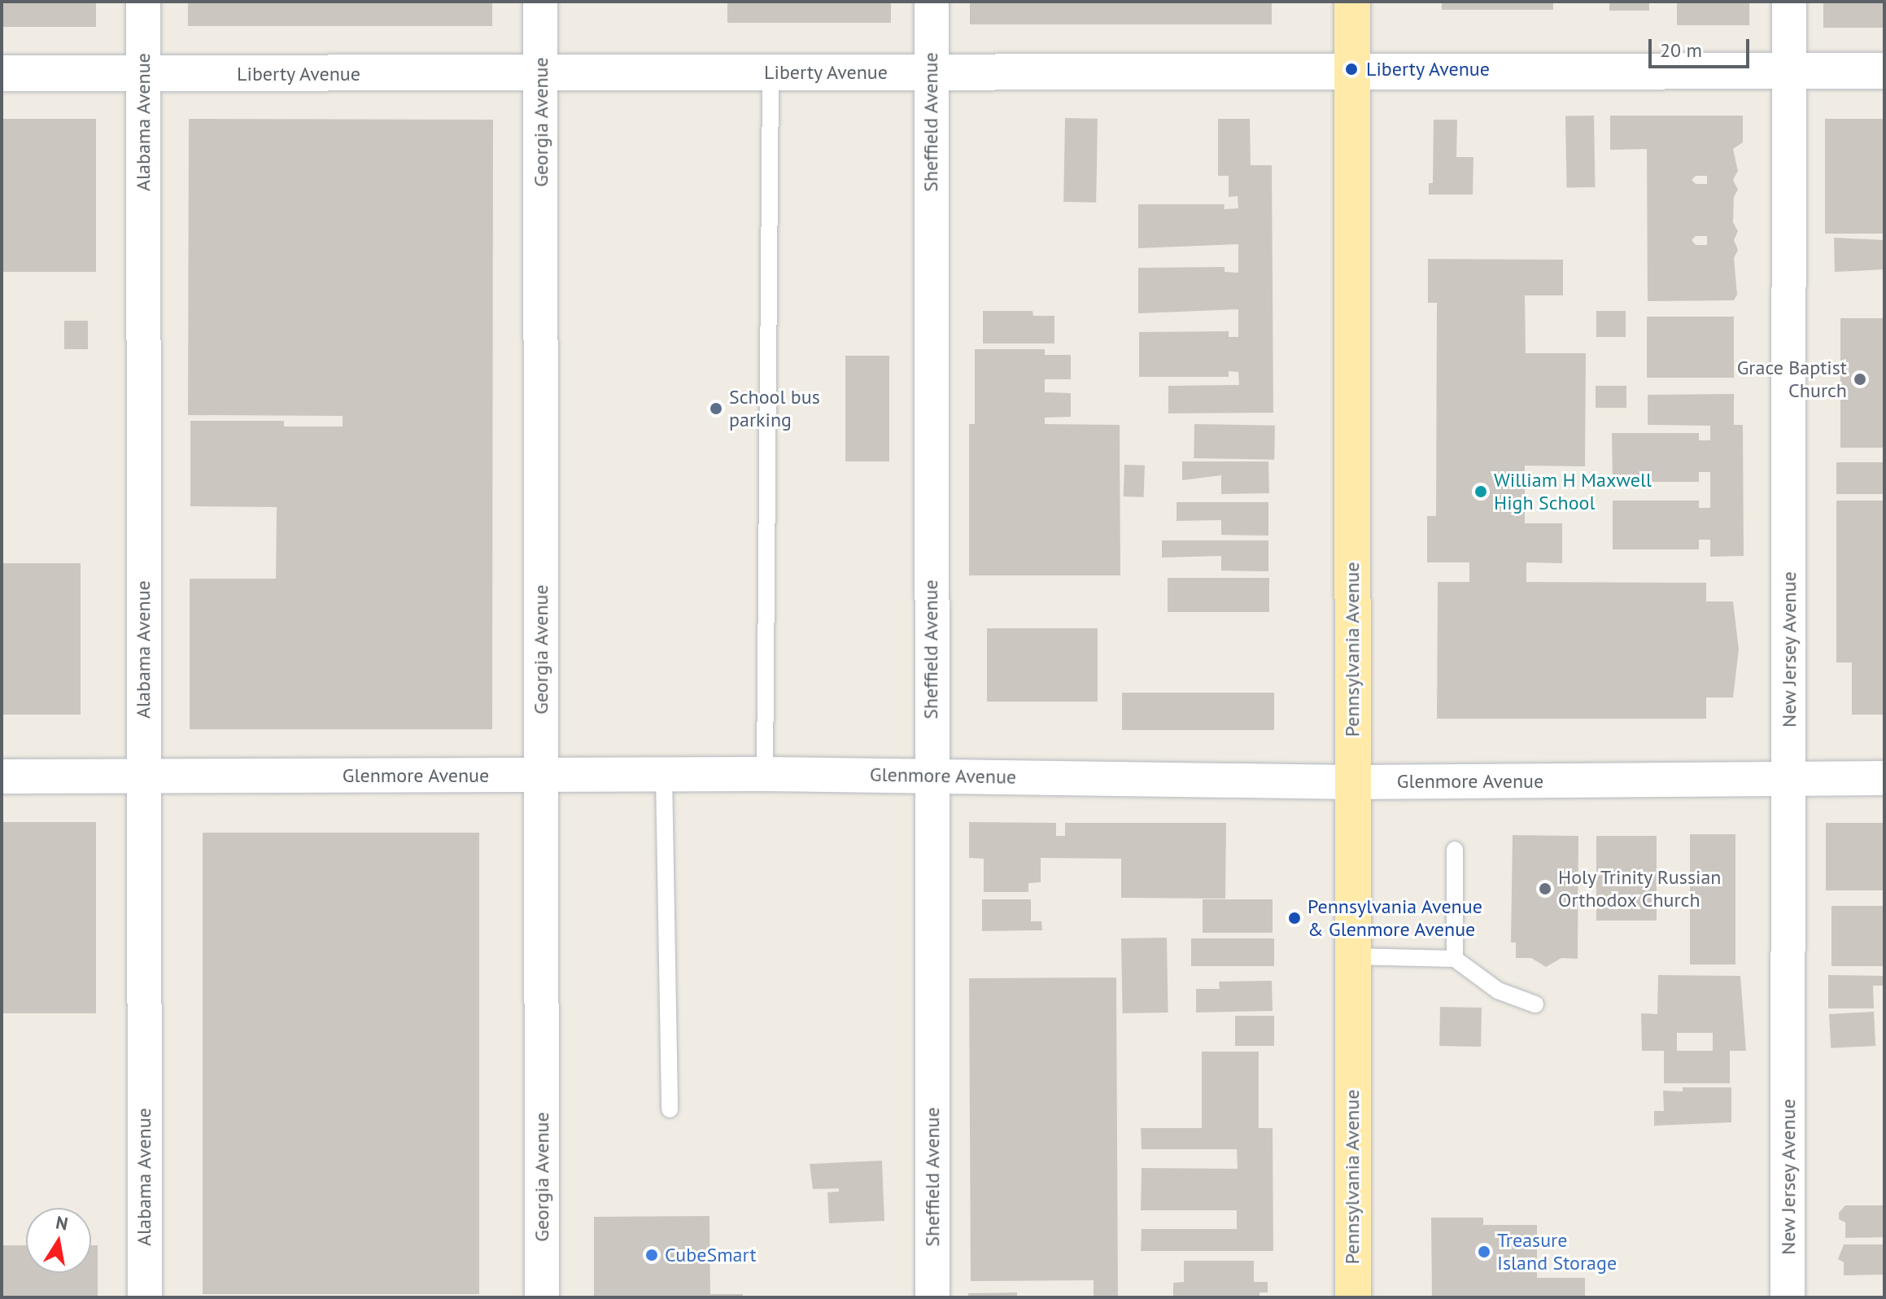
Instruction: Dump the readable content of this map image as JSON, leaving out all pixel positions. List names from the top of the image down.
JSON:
{
  "streets": {
    "main road": ["Pennsylvania Avenue"],
    "street": [
      "Liberty Avenue",
      "Alabama Avenue",
      "Georgia Avenue",
      "Sheffield Avenue",
      "New Jersey Avenue",
      "Glenmore Avenue"
    ]
  },
  "crossings": [
    ["Liberty Avenue", "Alabama Avenue"],
    ["Liberty Avenue", "Georgia Avenue"],
    ["Liberty Avenue", "Sheffield Avenue"],
    ["Liberty Avenue", "Pennsylvania Avenue"],
    ["Liberty Avenue", "New Jersey Avenue"],
    ["Alabama Avenue", "Glenmore Avenue"],
    ["Georgia Avenue", "Glenmore Avenue"],
    ["Sheffield Avenue", "Glenmore Avenue"],
    ["Pennsylvania Avenue", "Glenmore Avenue"],
    ["New Jersey Avenue", "Glenmore Avenue"]
  ],
  "places": [
    "Liberty Avenue",
    "Grace Baptist Church",
    "School bus parking",
    "William H Maxwell High School",
    "Holy Trinity Russian Orthodox Church",
    "Pennsylvania Avenue & Glenmore Avenue",
    "Treasure Island Storage",
    "CubeSmart"
  ],
  "scale_bar": "20 m",
  "north": "top"
}
